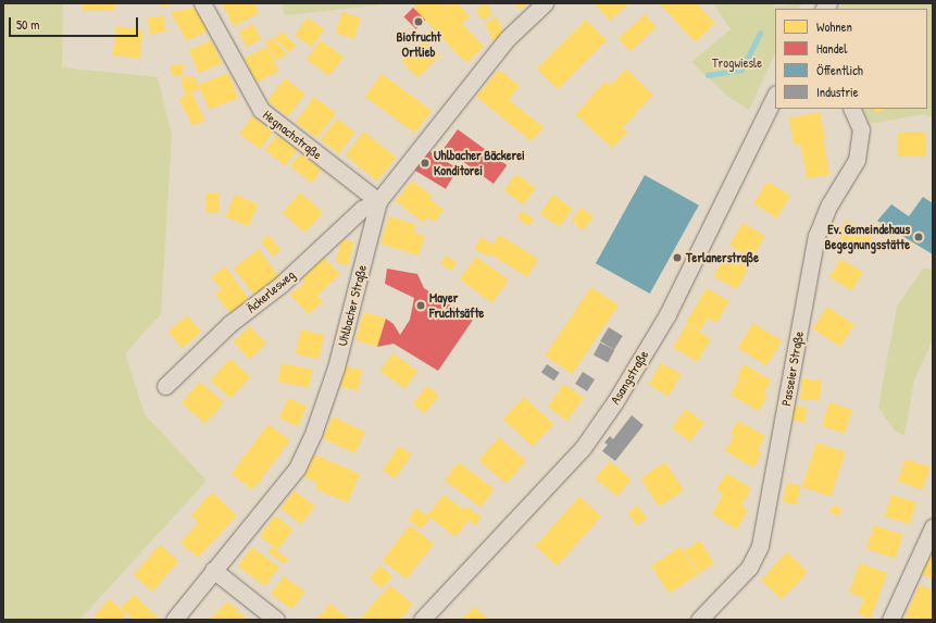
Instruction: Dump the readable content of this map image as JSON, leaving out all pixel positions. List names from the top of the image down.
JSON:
{
  "streets": {
    "street": [
      "Hegnachstraße",
      "Äckerlesweg",
      "Uhlbacher Straße",
      "Passeier Straße",
      "Asangstraße"
    ]
  },
  "crossings": [
    ["Hegnachstraße", "Äckerlesweg"],
    ["Hegnachstraße", "Uhlbacher Straße"],
    ["Äckerlesweg", "Uhlbacher Straße"]
  ],
  "parks": ["Trogwiesle"],
  "places": [
    "Biofrucht Ortlieb",
    "Uhlbacher Bäckerei Konditorei",
    "Ev. Gemeindehaus Begegnungsstätte",
    "Terlanerstraße",
    "Mayer Fruchtsäfte"
  ],
  "legend": [
    "Wohnen",
    "Handel",
    "Öffentlich",
    "Industrie"
  ],
  "scale_bar": "50 m"
}
